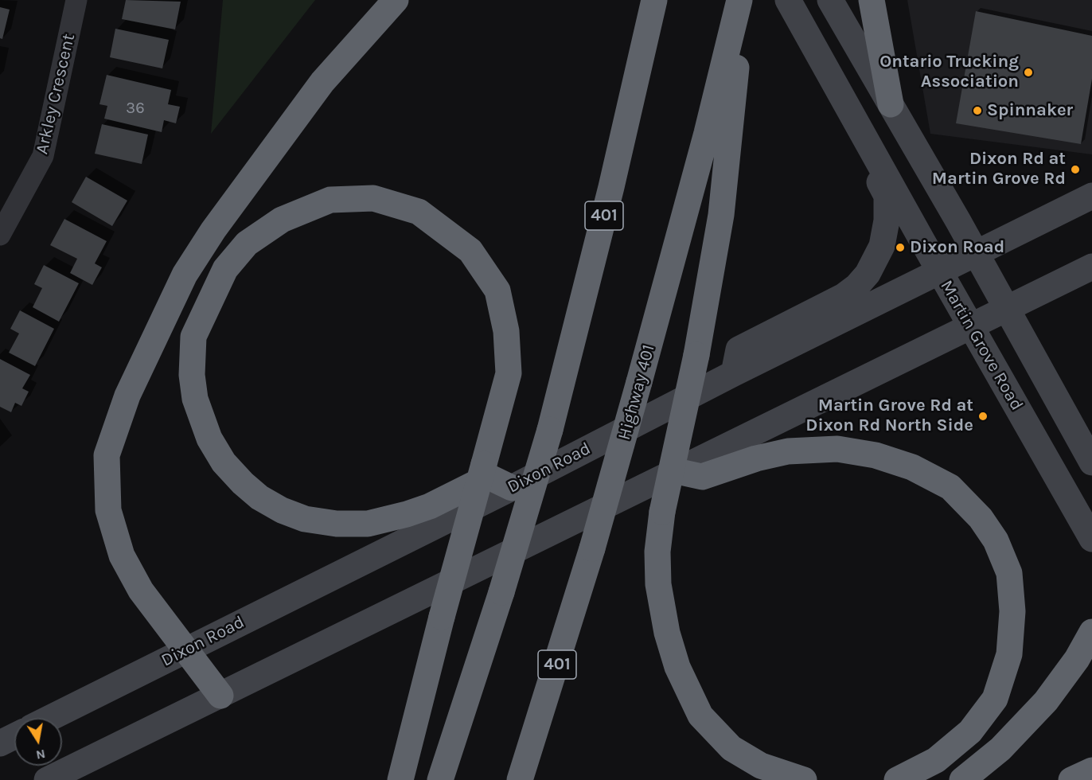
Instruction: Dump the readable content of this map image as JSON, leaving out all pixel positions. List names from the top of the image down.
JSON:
{
  "streets": {
    "highway": ["401", "Highway 401"],
    "main road": ["Martin Grove Road", "Dixon Road"],
    "street": ["Arkley Crescent"]
  },
  "crossings": [
    ["Martin Grove Road", "Dixon Road"]
  ],
  "places": [
    "Ontario Trucking Association",
    "Spinnaker",
    "Dixon Rd at Martin Grove Rd",
    "Dixon Road",
    "Martin Grove Rd at Dixon Rd North Side"
  ],
  "house_numbers": ["36"],
  "north": "bottom"
}
